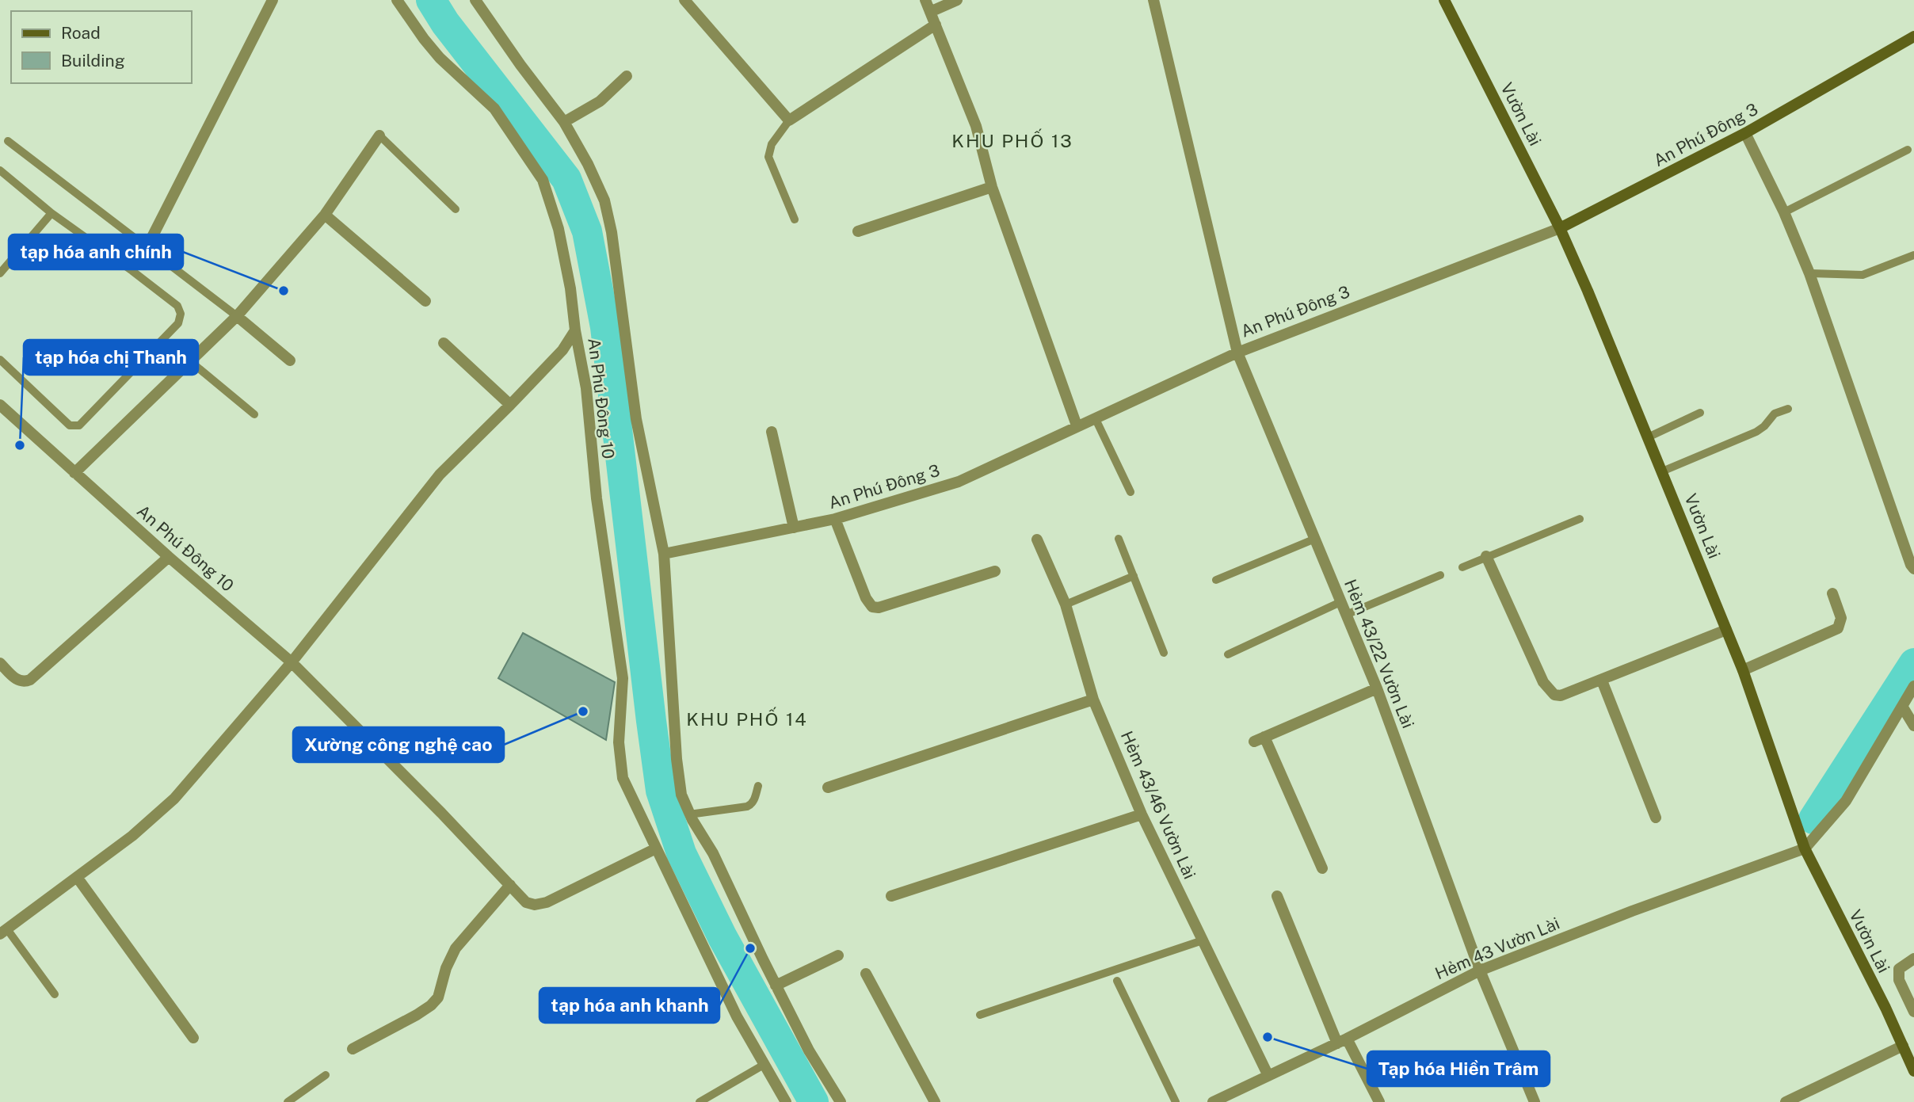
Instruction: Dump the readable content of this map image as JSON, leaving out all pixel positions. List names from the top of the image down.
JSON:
{
  "streets": {
    "main road": ["Vườn Lài", "An Phú Đông 3"],
    "street": [
      "An Phú Đông 10",
      "Hẻm 43/22 Vườn Lài",
      "Hẻm 43/46 Vườn Lài",
      "Hẻm 43 Vườn Lài"
    ]
  },
  "crossings": [
    ["Vườn Lài", "An Phú Đông 3"],
    ["Vườn Lài", "Hẻm 43 Vườn Lài"],
    ["An Phú Đông 3", "Hẻm 43/22 Vườn Lài"],
    ["Hẻm 43/22 Vườn Lài", "Hẻm 43 Vườn Lài"],
    ["Hẻm 43/46 Vườn Lài", "Hẻm 43 Vườn Lài"]
  ],
  "districts": ["KHU PHỐ 13", "KHU PHỐ 14"],
  "places": [
    "tạp hóa anh chính",
    "tạp hóa chị Thanh",
    "Xường công nghệ cao",
    "tạp hóa anh khanh",
    "Tạp hóa Hiền Trâm"
  ],
  "legend": ["Road", "Building"]
}
